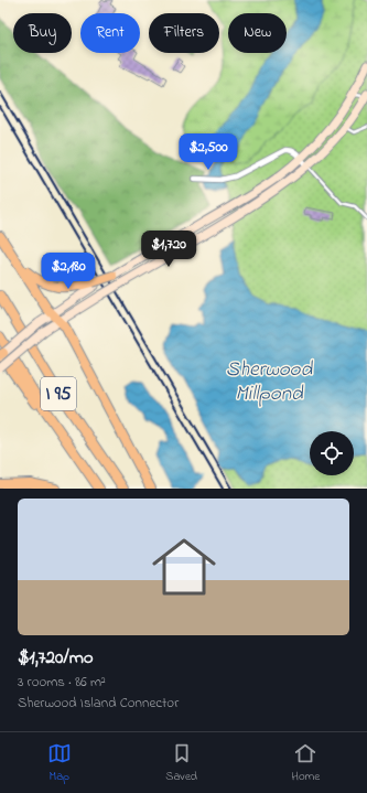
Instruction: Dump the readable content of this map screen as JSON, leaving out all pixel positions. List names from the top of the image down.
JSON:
{
  "streets": {
    "highway": ["I 95"]
  },
  "water": ["Sherwood Millpond"],
  "page": {
    "chip": [
      "Buy",
      "Rent",
      "Filters",
      "New"
    ],
    "price": ["$2,500", "$1,720", "$2,180"],
    "list": [
      {
        "name": "$1,720/mo",
        "note": "3 rooms · 86 m² · Sherwood Island Connector"
      }
    ],
    "tabs": ["Map", "Saved", "Home"]
  }
}
